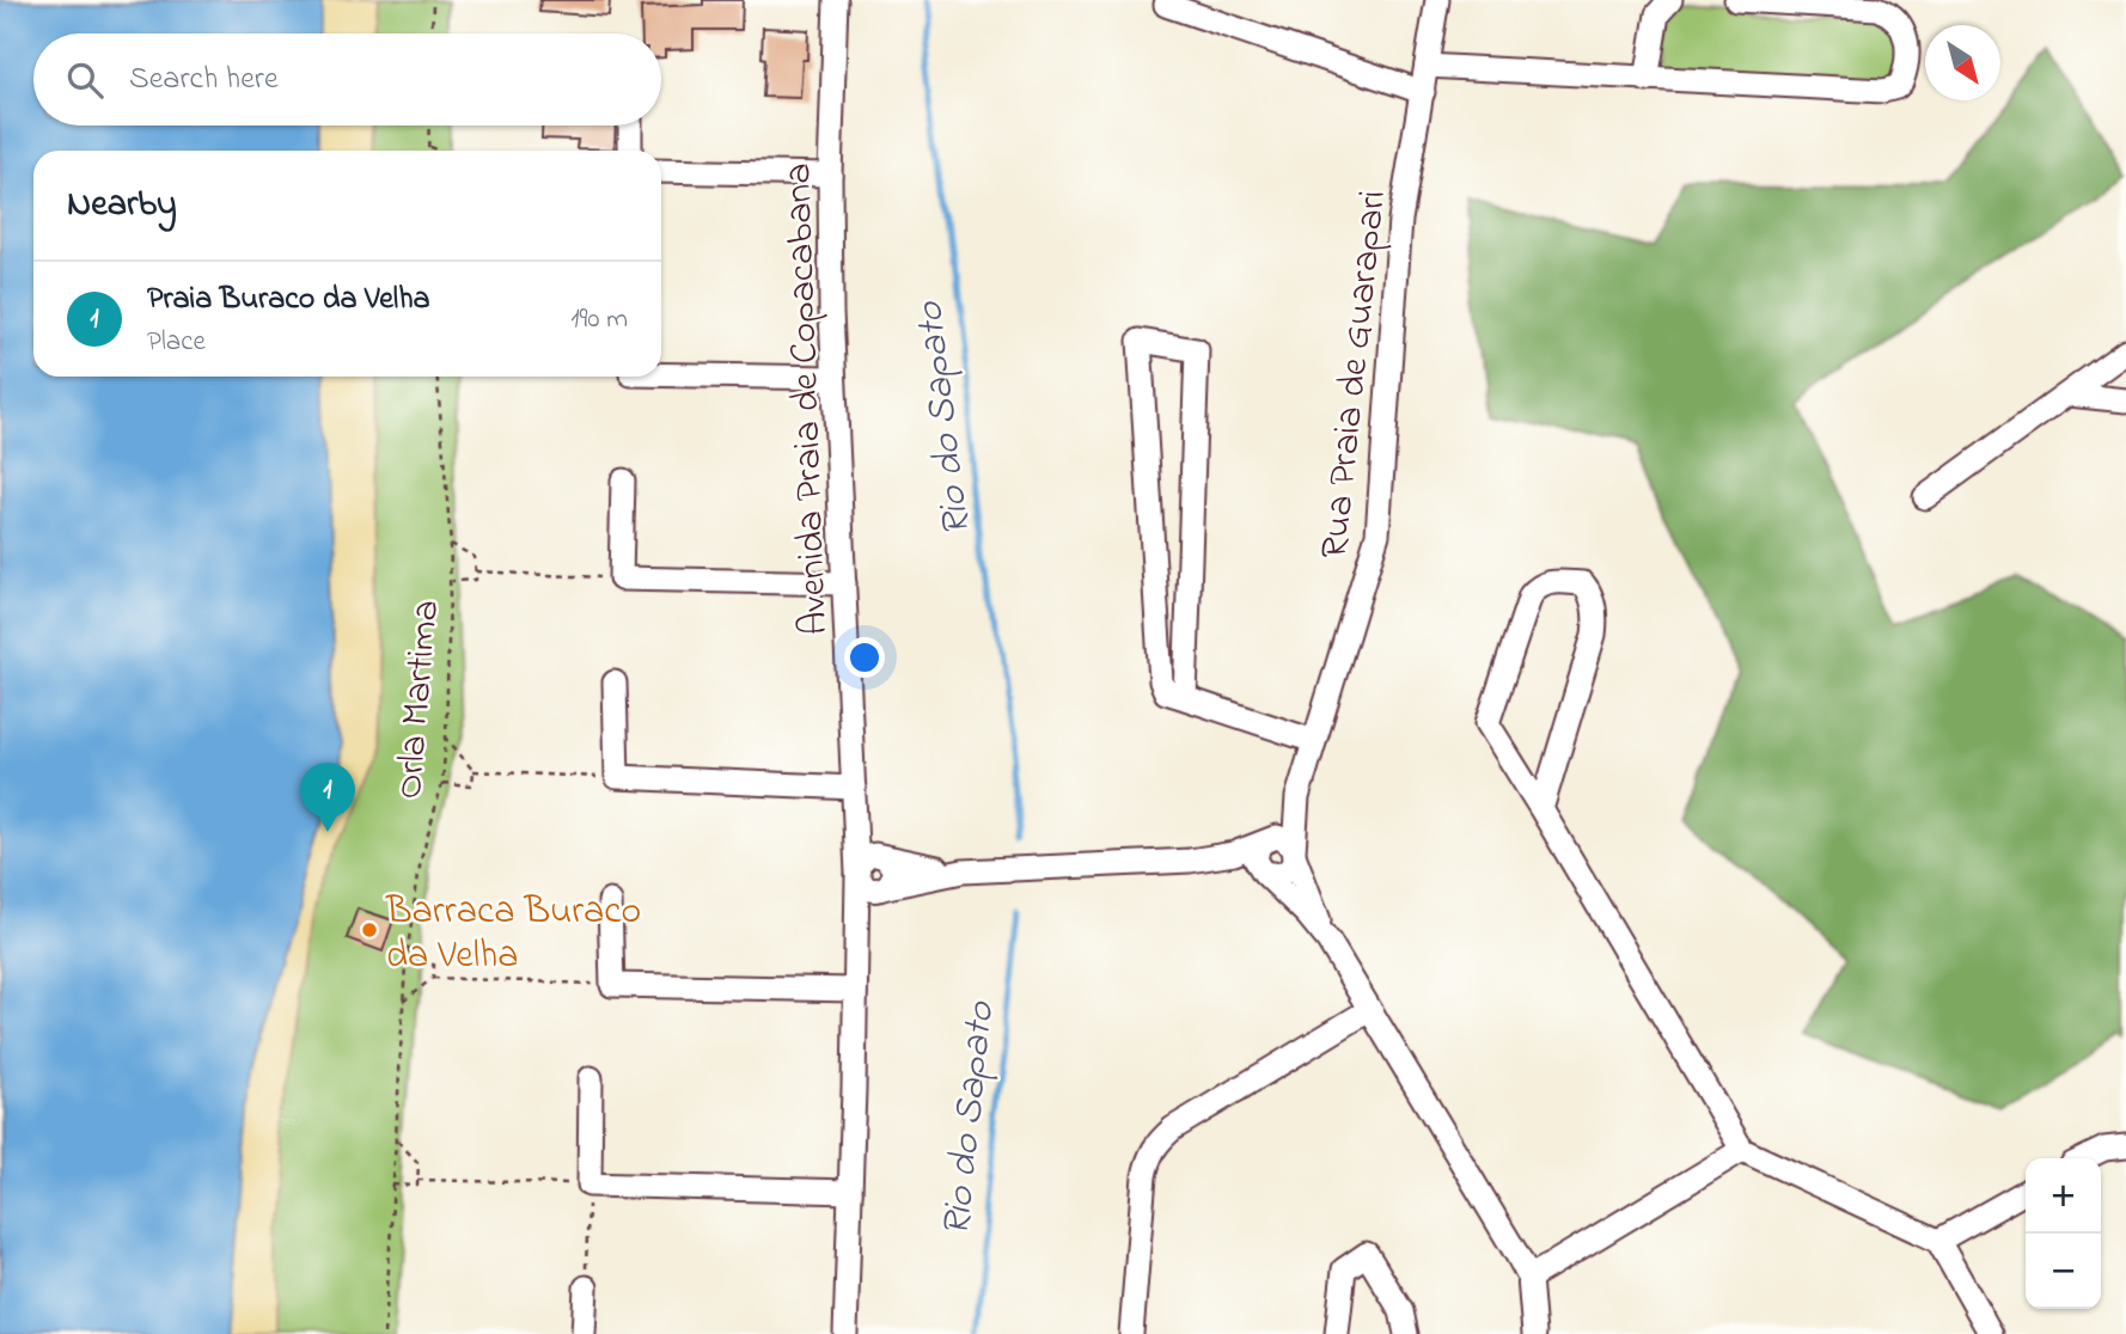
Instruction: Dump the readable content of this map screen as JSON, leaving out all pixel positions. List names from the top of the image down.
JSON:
{
  "streets": {
    "street": ["Rua Praia de Guarapari", "Avenida Praia de Copacabana"],
    "path": ["Orla Martima"]
  },
  "water": ["Rio do Sapato"],
  "places": ["Barraca Buraco da Velha"],
  "north": "bottom right",
  "page": {
    "search": "Search here",
    "heading": "Nearby",
    "list": [
      {
        "mark": "1",
        "name": "Praia Buraco da Velha",
        "note": "Place",
        "value": "190 m"
      }
    ],
    "pins": "1",
    "map_buttons": ["+", "−"]
  }
}
